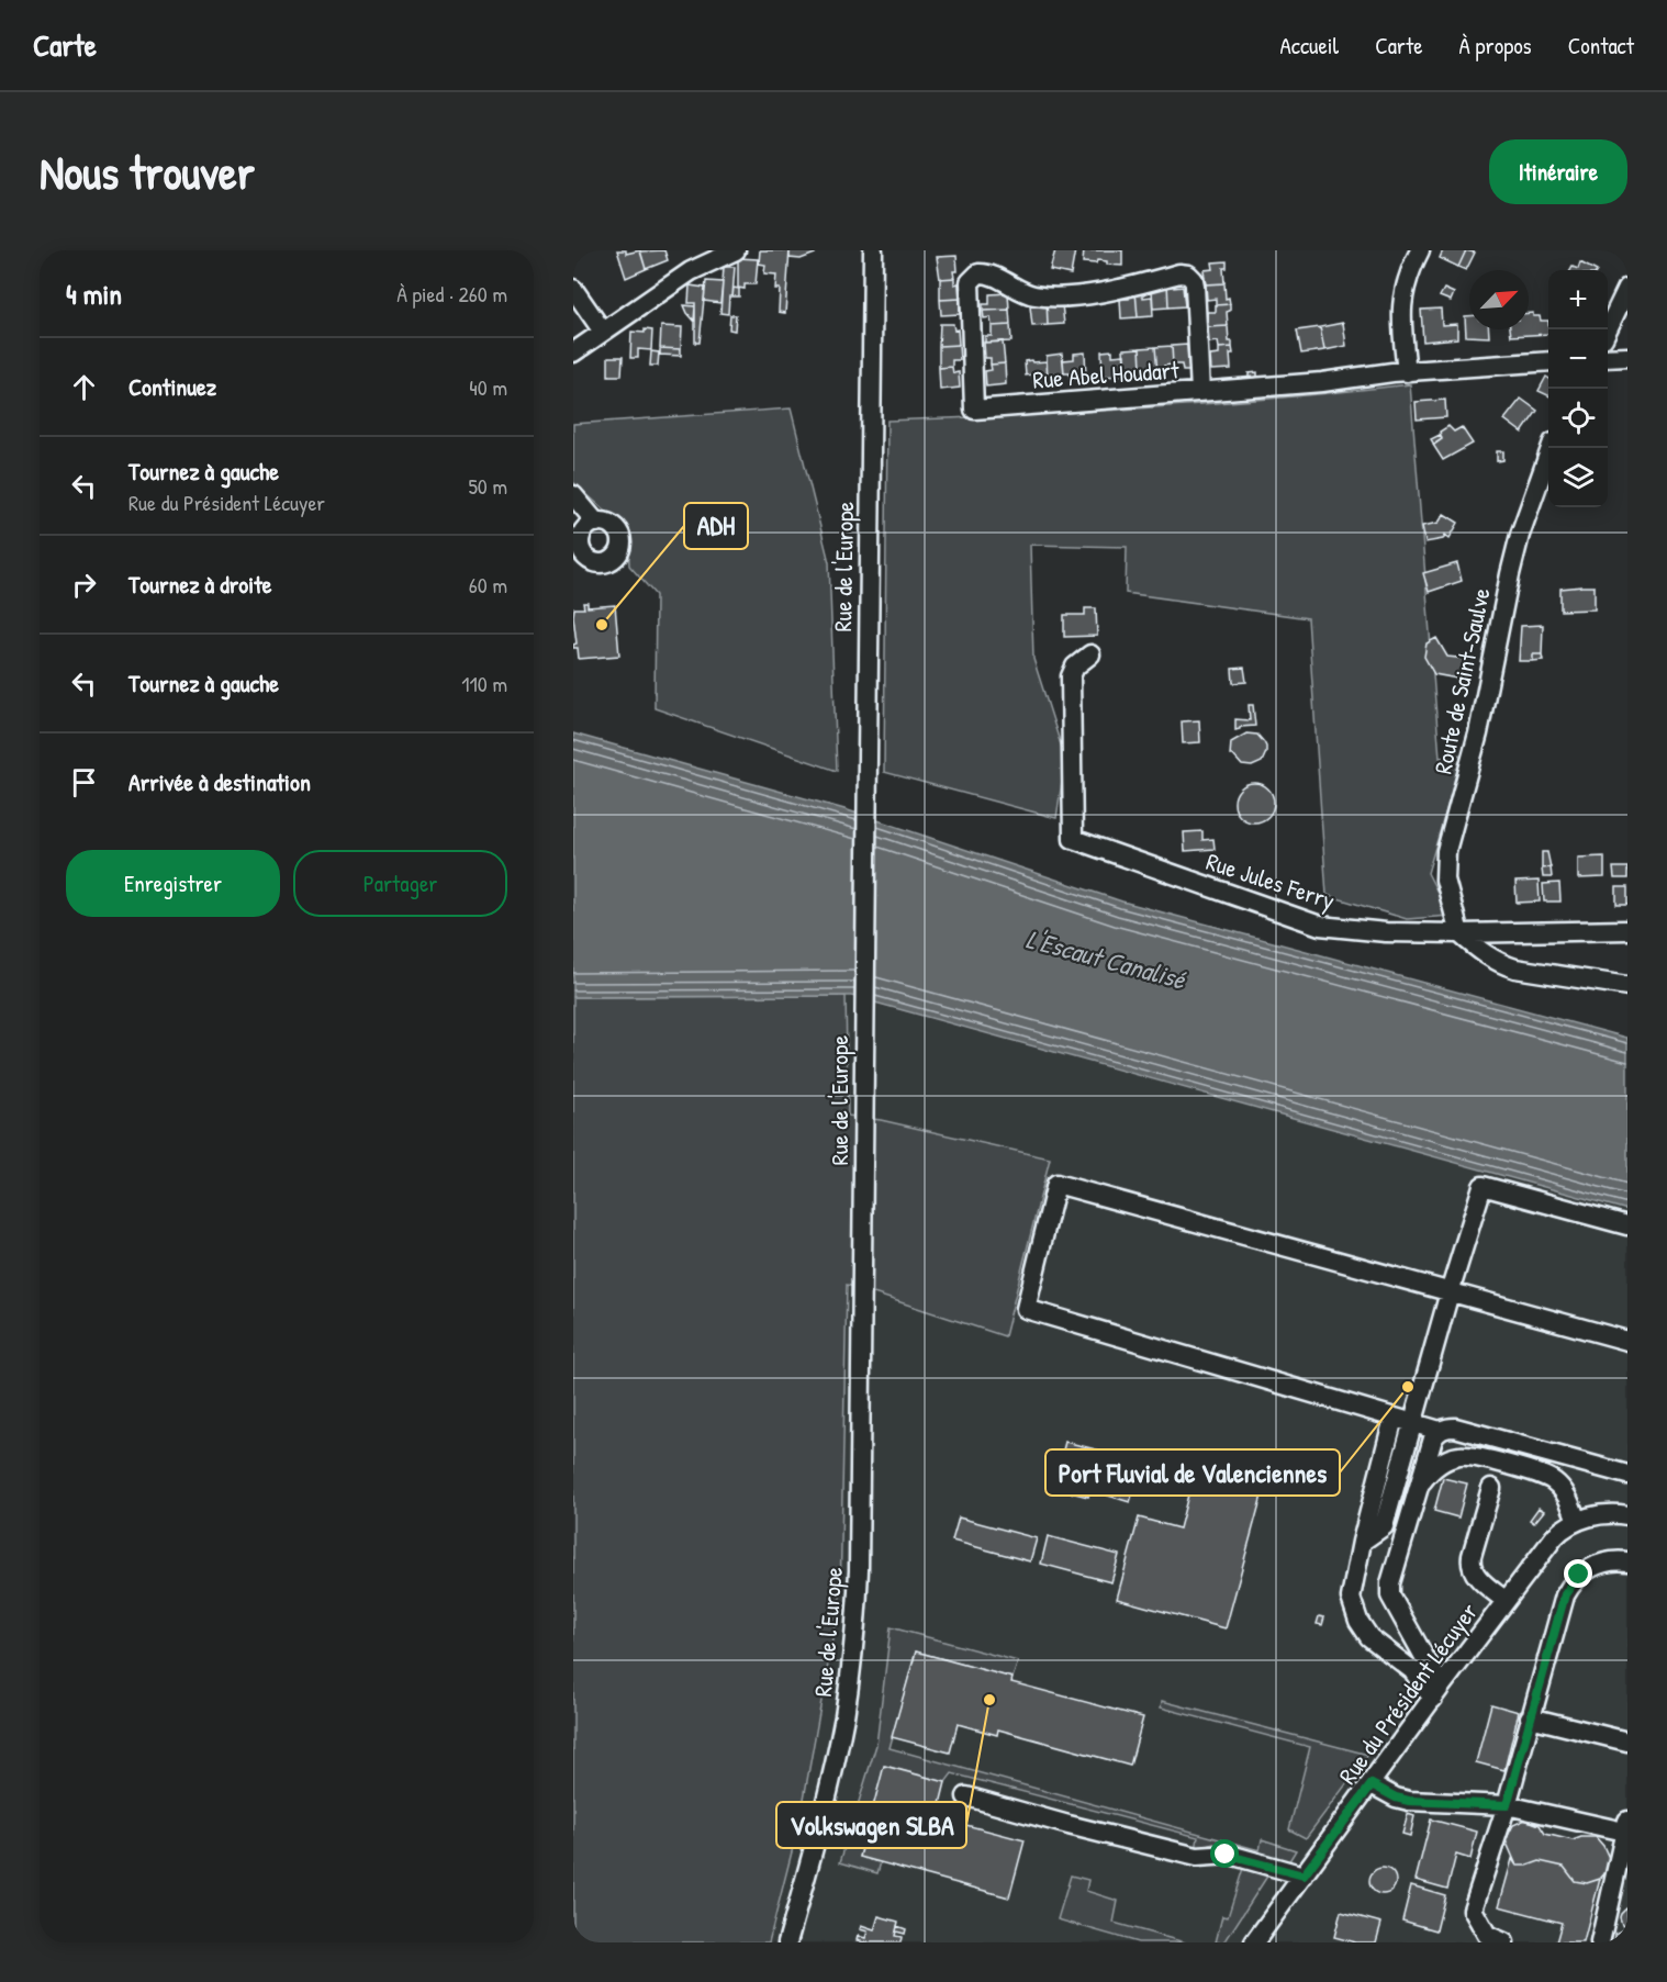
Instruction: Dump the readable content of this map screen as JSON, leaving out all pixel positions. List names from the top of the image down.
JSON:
{
  "streets": {
    "street": [
      "Rue Abel Houdart",
      "Rue de l'Europe",
      "Route de Saint-Saulve",
      "Rue Jules Ferry",
      "Rue du Président Lécuyer"
    ]
  },
  "crossings": [
    ["Route de Saint-Saulve", "Rue Jules Ferry"]
  ],
  "water": ["L'Escaut Canalisé"],
  "places": ["ADH", "Port Fluvial de Valenciennes", "Volkswagen SLBA"],
  "north": "top right",
  "page": {
    "header": "Carte",
    "nav": [
      "Accueil",
      "Carte",
      "À propos",
      "Contact"
    ],
    "buttons": [
      "Itinéraire",
      ["Enregistrer", "Partager"]
    ],
    "title": "Nous trouver",
    "heading": ["4 min", "À pied · 260 m"],
    "map_buttons": ["+", "−"],
    "list": [
      ["Continuez", "40 m"],
      ["Tournez à gauche", "Rue du Président Lécuyer", "50 m"],
      ["Tournez à droite", "60 m"],
      ["Tournez à gauche", "110 m"],
      "Arrivée à destination"
    ]
  }
}
